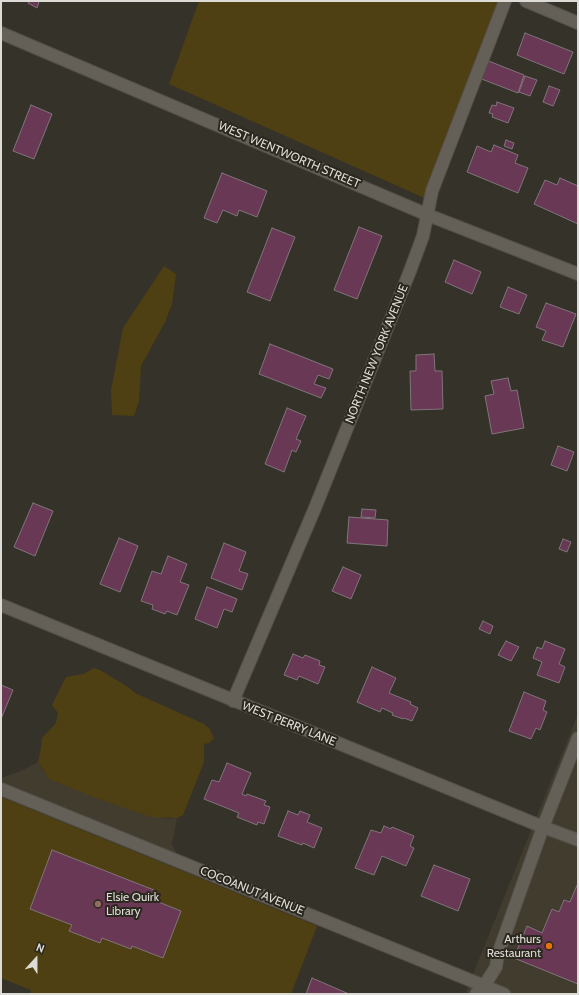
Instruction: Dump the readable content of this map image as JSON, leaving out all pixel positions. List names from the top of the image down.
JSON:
{
  "streets": {
    "street": [
      "WEST WENTWORTH STREET",
      "NORTH NEW YORK AVENUE",
      "WEST PERRY LANE",
      "COCOANUT AVENUE"
    ]
  },
  "crossings": [
    ["WEST WENTWORTH STREET", "NORTH NEW YORK AVENUE"],
    ["NORTH NEW YORK AVENUE", "WEST PERRY LANE"]
  ],
  "places": ["Elsie Quirk Library", "Arthurs Restaurant"],
  "north": "top"
}
